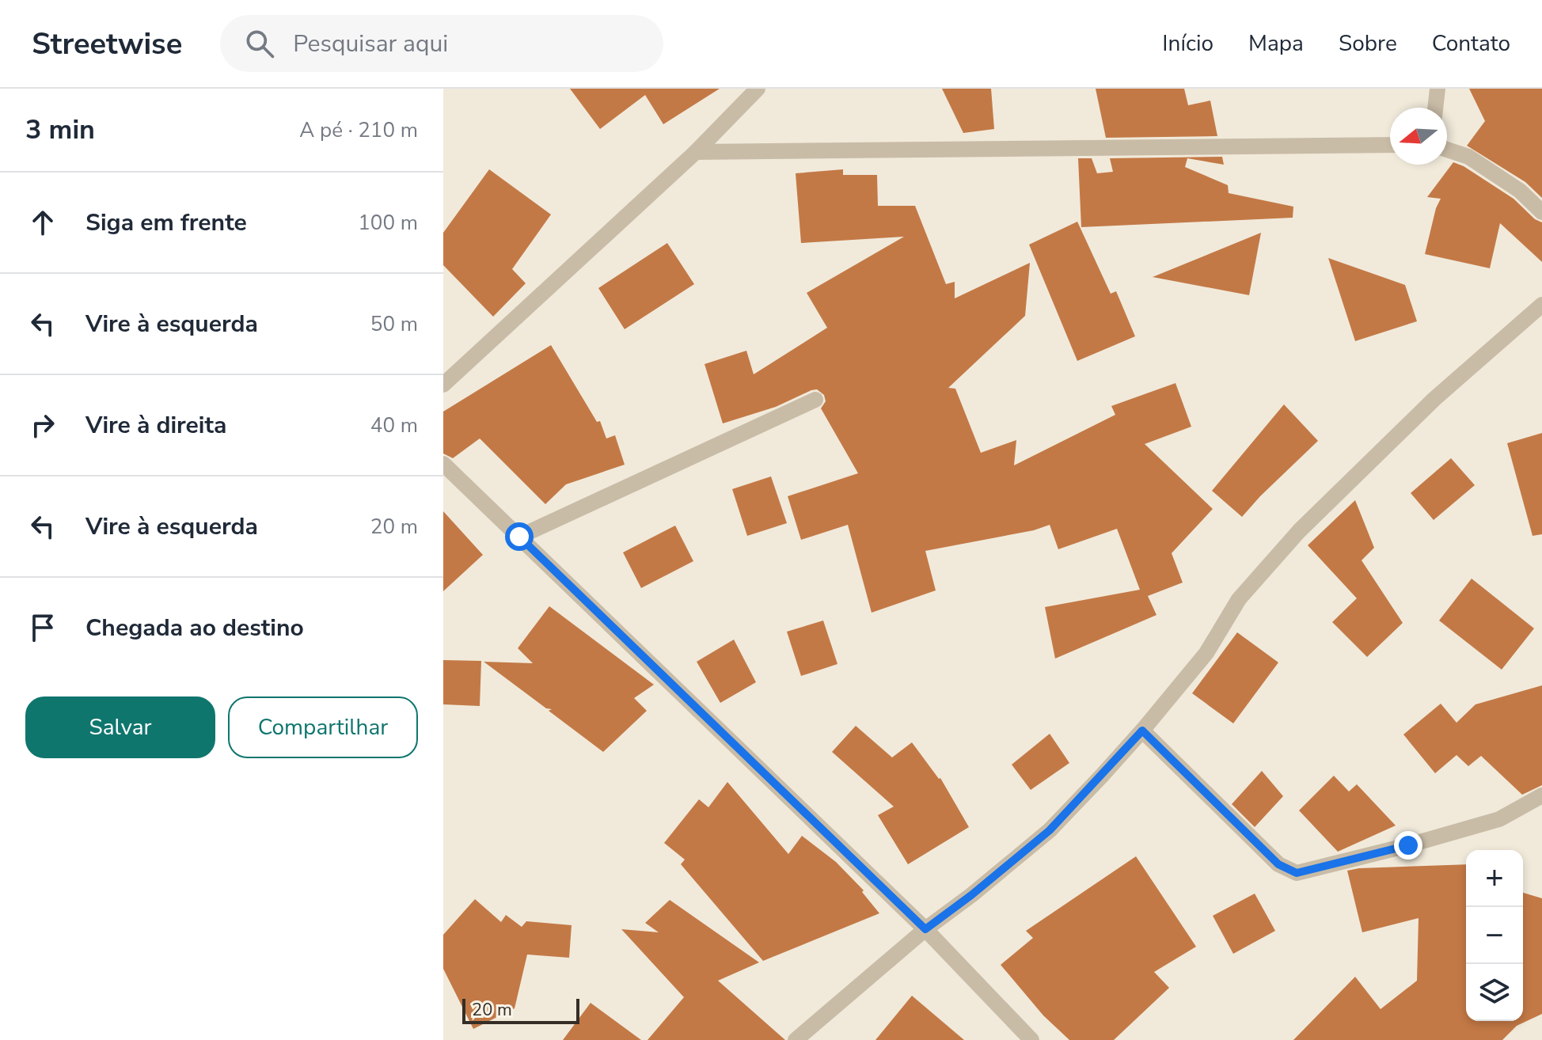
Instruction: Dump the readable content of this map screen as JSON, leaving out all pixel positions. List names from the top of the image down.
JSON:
{
  "scale_bar": "20 m",
  "north": "left",
  "page": {
    "header": "Streetwise",
    "search": "Pesquisar aqui",
    "nav": [
      "Início",
      "Mapa",
      "Sobre",
      "Contato"
    ],
    "heading": ["3 min", "A pé · 210 m"],
    "list": [
      ["Siga em frente", "100 m"],
      ["Vire à esquerda", "50 m"],
      ["Vire à direita", "40 m"],
      ["Vire à esquerda", "20 m"],
      "Chegada ao destino"
    ],
    "buttons": ["Salvar", "Compartilhar"],
    "map_buttons": ["+", "−"],
    "scale": "20 m"
  }
}
